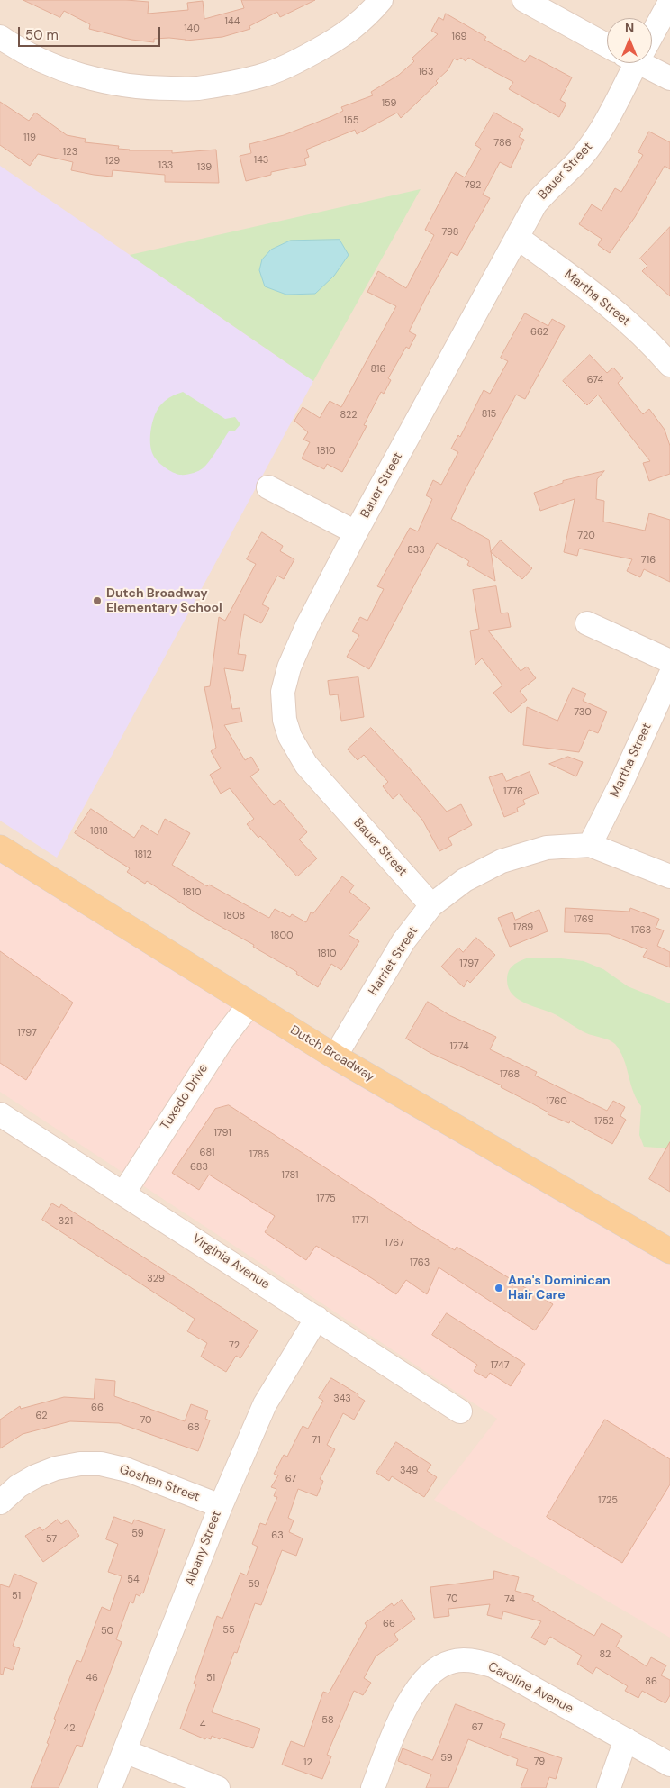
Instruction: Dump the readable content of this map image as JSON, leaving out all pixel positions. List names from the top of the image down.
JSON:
{
  "streets": {
    "main road": ["Dutch Broadway"],
    "street": [
      "Bauer Street",
      "Martha Street",
      "Harriet Street",
      "Tuxedo Drive",
      "Virginia Avenue",
      "Goshen Street",
      "Albany Street",
      "Caroline Avenue"
    ]
  },
  "crossings": [
    ["Bauer Street", "Martha Street"],
    ["Bauer Street", "Harriet Street"],
    ["Martha Street", "Harriet Street"],
    ["Harriet Street", "Dutch Broadway"],
    ["Dutch Broadway", "Tuxedo Drive"],
    ["Tuxedo Drive", "Virginia Avenue"],
    ["Virginia Avenue", "Albany Street"],
    ["Goshen Street", "Albany Street"]
  ],
  "places": ["Dutch Broadway Elementary School", "Ana's Dominican Hair Care"],
  "house_numbers": [
    "144",
    "140",
    "169",
    "163",
    "159",
    "155",
    "119",
    "786",
    "123",
    "143",
    "129",
    "133",
    "139",
    "792",
    "798",
    "662",
    "816",
    "674",
    "815",
    "822",
    "1810",
    "720",
    "833",
    "716",
    "730",
    "1776",
    "1818",
    "1812",
    "1810",
    "1808",
    "1769",
    "1789",
    "1763",
    "1800",
    "1810",
    "1797",
    "1797",
    "1774",
    "1768",
    "1760",
    "1752",
    "1791",
    "681",
    "1785",
    "683",
    "1781",
    "1775",
    "1771",
    "321",
    "1767",
    "1763",
    "329",
    "72",
    "1747",
    "343",
    "66",
    "62",
    "70",
    "68",
    "71",
    "349",
    "67",
    "1725",
    "59",
    "63",
    "57",
    "54",
    "59",
    "51",
    "70",
    "74",
    "66",
    "55",
    "50",
    "82",
    "46",
    "51",
    "86",
    "58",
    "4",
    "67",
    "42",
    "59",
    "79",
    "12"
  ],
  "scale_bar": "50 m",
  "north": "top"
}
